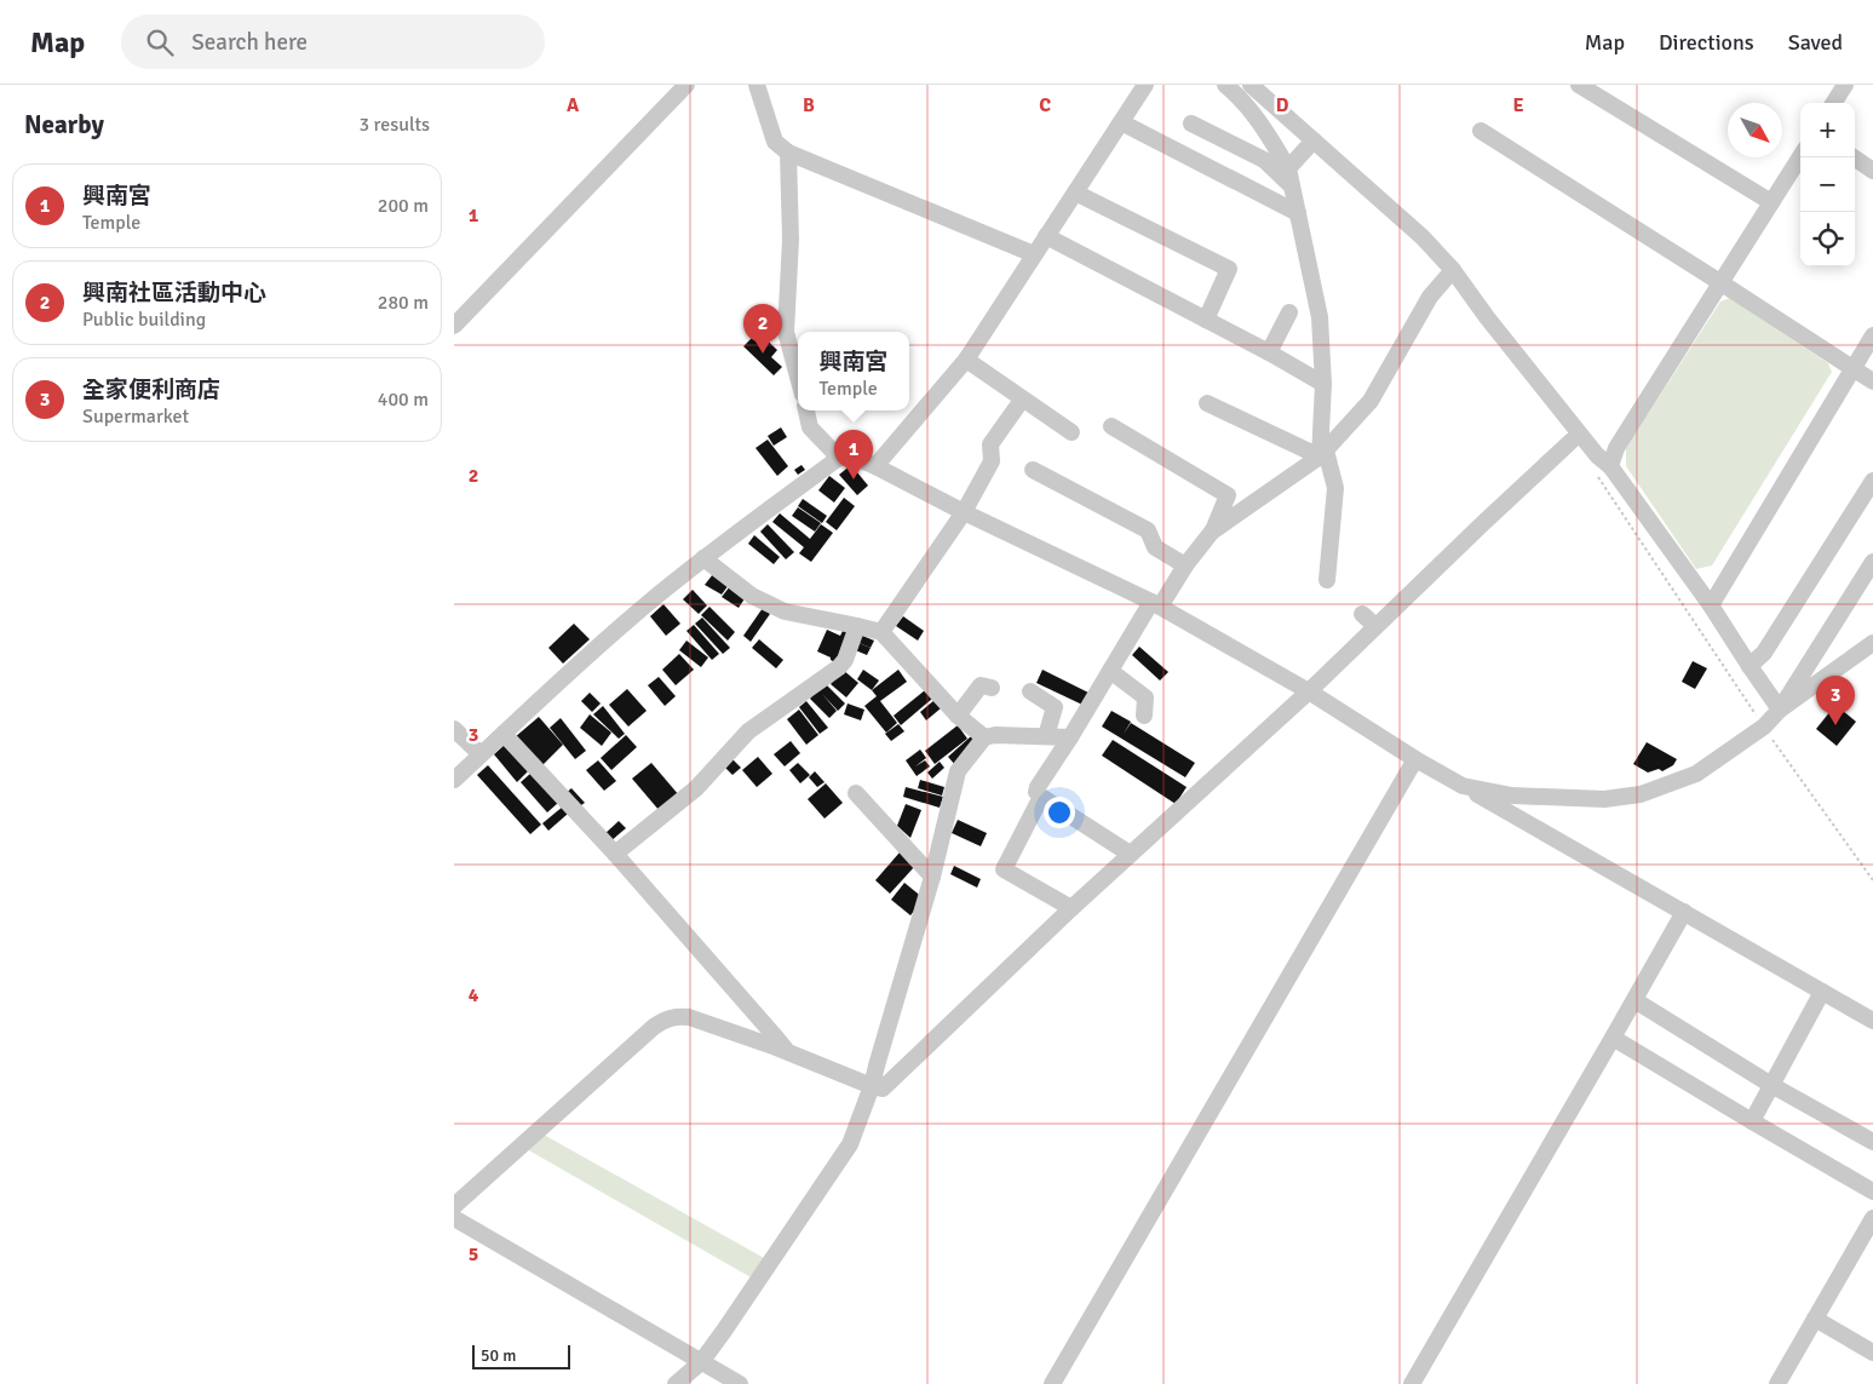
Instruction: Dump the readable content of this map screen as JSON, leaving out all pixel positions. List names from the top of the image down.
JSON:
{
  "scale_bar": "50 m",
  "north": "bottom right",
  "page": {
    "header": "Map",
    "search": "Search here",
    "nav": ["Map", "Directions", "Saved"],
    "heading": ["Nearby", "3 results"],
    "map_buttons": ["+", "−"],
    "list": [
      {
        "mark": "1",
        "name": "興南宮",
        "note": "Temple",
        "value": "200 m"
      },
      {
        "mark": "2",
        "name": "興南社區活動中心",
        "note": "Public building",
        "value": "280 m"
      },
      {
        "mark": "3",
        "name": "全家便利商店",
        "note": "Supermarket",
        "value": "400 m"
      }
    ],
    "pins": ["2", "1", "3"],
    "popup": ["興南宮", "Temple"],
    "scale": "50 m"
  },
  "grid": {
    "columns": [
      "A",
      "B",
      "C",
      "D",
      "E"
    ],
    "rows": [
      "1",
      "2",
      "3",
      "4",
      "5"
    ]
  }
}
